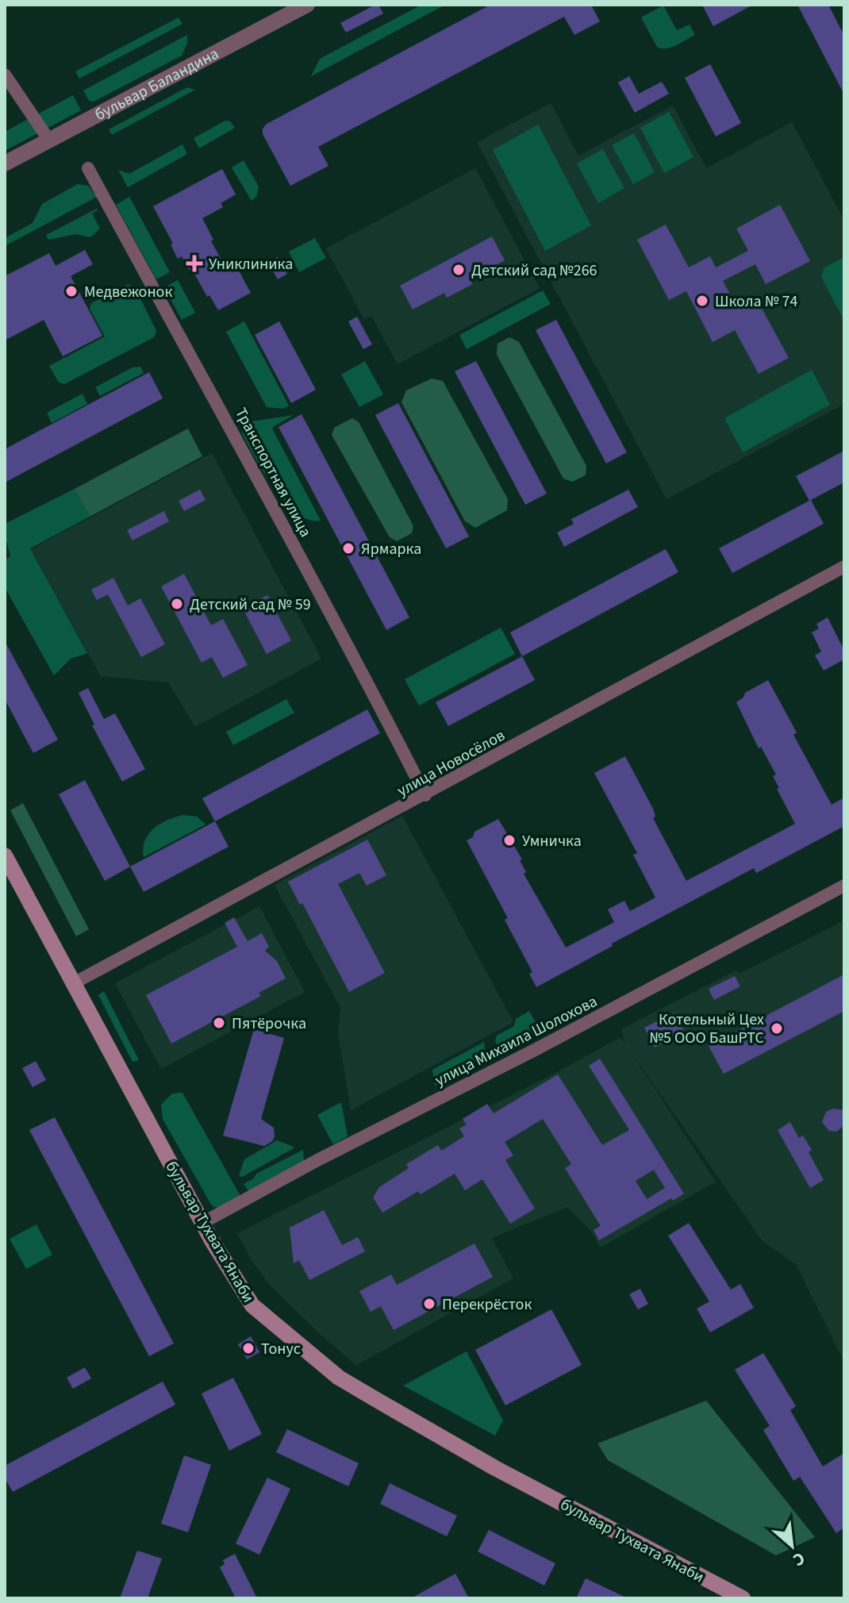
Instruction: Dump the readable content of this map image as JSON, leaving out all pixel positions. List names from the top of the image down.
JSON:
{
  "streets": {
    "main road": ["бульвар Тухвата Янаби"],
    "street": [
      "бульвар Баландина",
      "Транспортная улица",
      "улица Новосёлов",
      "улица Михаила Шолохова"
    ]
  },
  "crossings": [
    ["Транспортная улица", "улица Новосёлов"],
    ["улица Новосёлов", "бульвар Тухвата Янаби"],
    ["улица Михаила Шолохова", "бульвар Тухвата Янаби"]
  ],
  "places": {
    "health": ["Униклиника"],
    "other": [
      "Детский сад №266",
      "Медвежонок",
      "Школа № 74",
      "Ярмарка",
      "Детский сад № 59",
      "Умничка",
      "Пятёрочка",
      "Котельный Цех №5 ООО БашРТС",
      "Перекрёсток",
      "Тонус"
    ]
  },
  "north": "bottom right"
}
